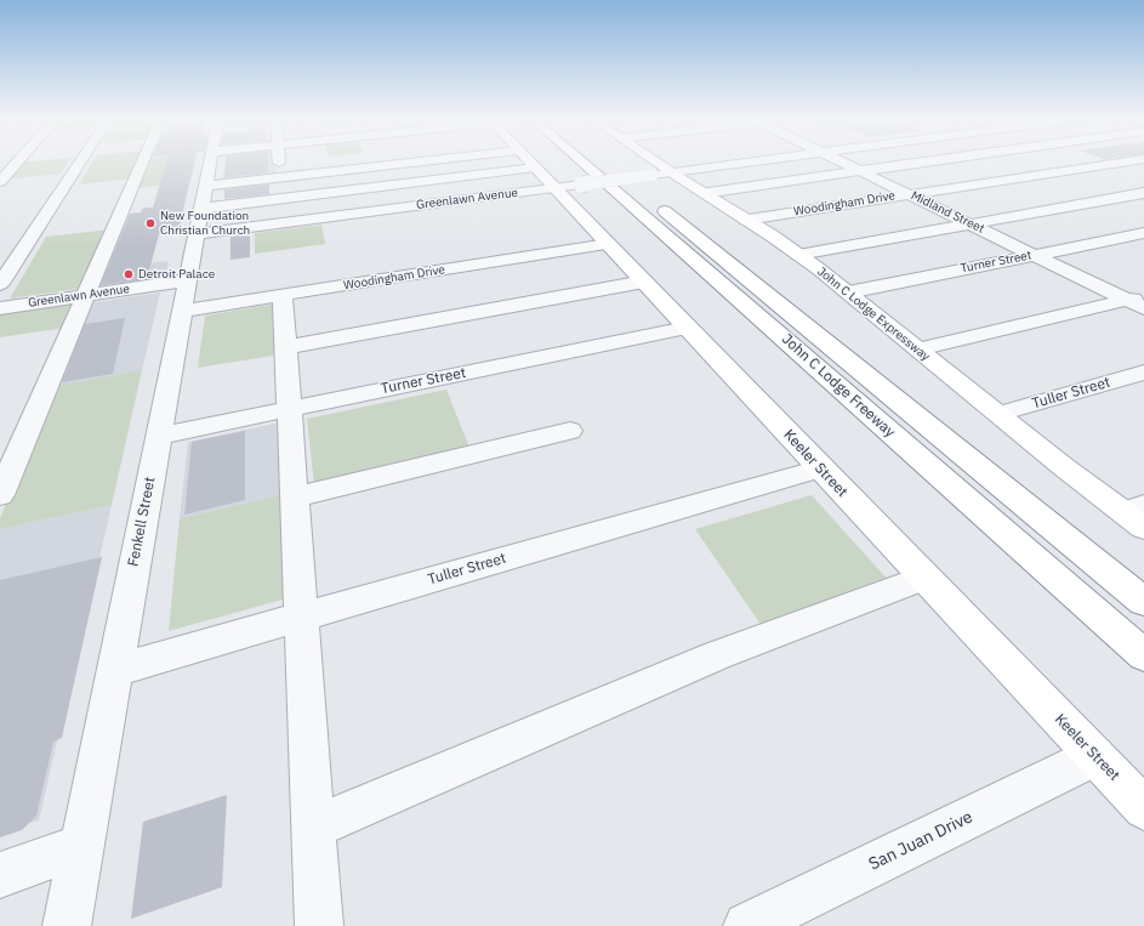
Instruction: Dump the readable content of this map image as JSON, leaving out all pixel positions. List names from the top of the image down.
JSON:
{
  "streets": {
    "main road": ["John C Lodge Expressway", "John C Lodge Freeway", "Keeler Street"],
    "street": [
      "Greenlawn Avenue",
      "Woodingham Drive",
      "Midland Street",
      "Turner Street",
      "Tuller Street",
      "Fenkell Street",
      "San Juan Drive"
    ]
  },
  "crossings": [
    ["Greenlawn Avenue", "John C Lodge Expressway"],
    ["Greenlawn Avenue", "Keeler Street"],
    ["Greenlawn Avenue", "Fenkell Street"],
    ["Woodingham Drive", "Midland Street"],
    ["Woodingham Drive", "John C Lodge Expressway"],
    ["Woodingham Drive", "Keeler Street"],
    ["Woodingham Drive", "Fenkell Street"],
    ["Midland Street", "Turner Street"],
    ["Turner Street", "John C Lodge Expressway"],
    ["Turner Street", "Keeler Street"],
    ["Turner Street", "Fenkell Street"],
    ["John C Lodge Expressway", "Tuller Street"],
    ["Tuller Street", "Keeler Street"],
    ["Tuller Street", "Fenkell Street"],
    ["Keeler Street", "San Juan Drive"]
  ],
  "places": ["New Foundation Christian Church", "Detroit Palace"]
}
